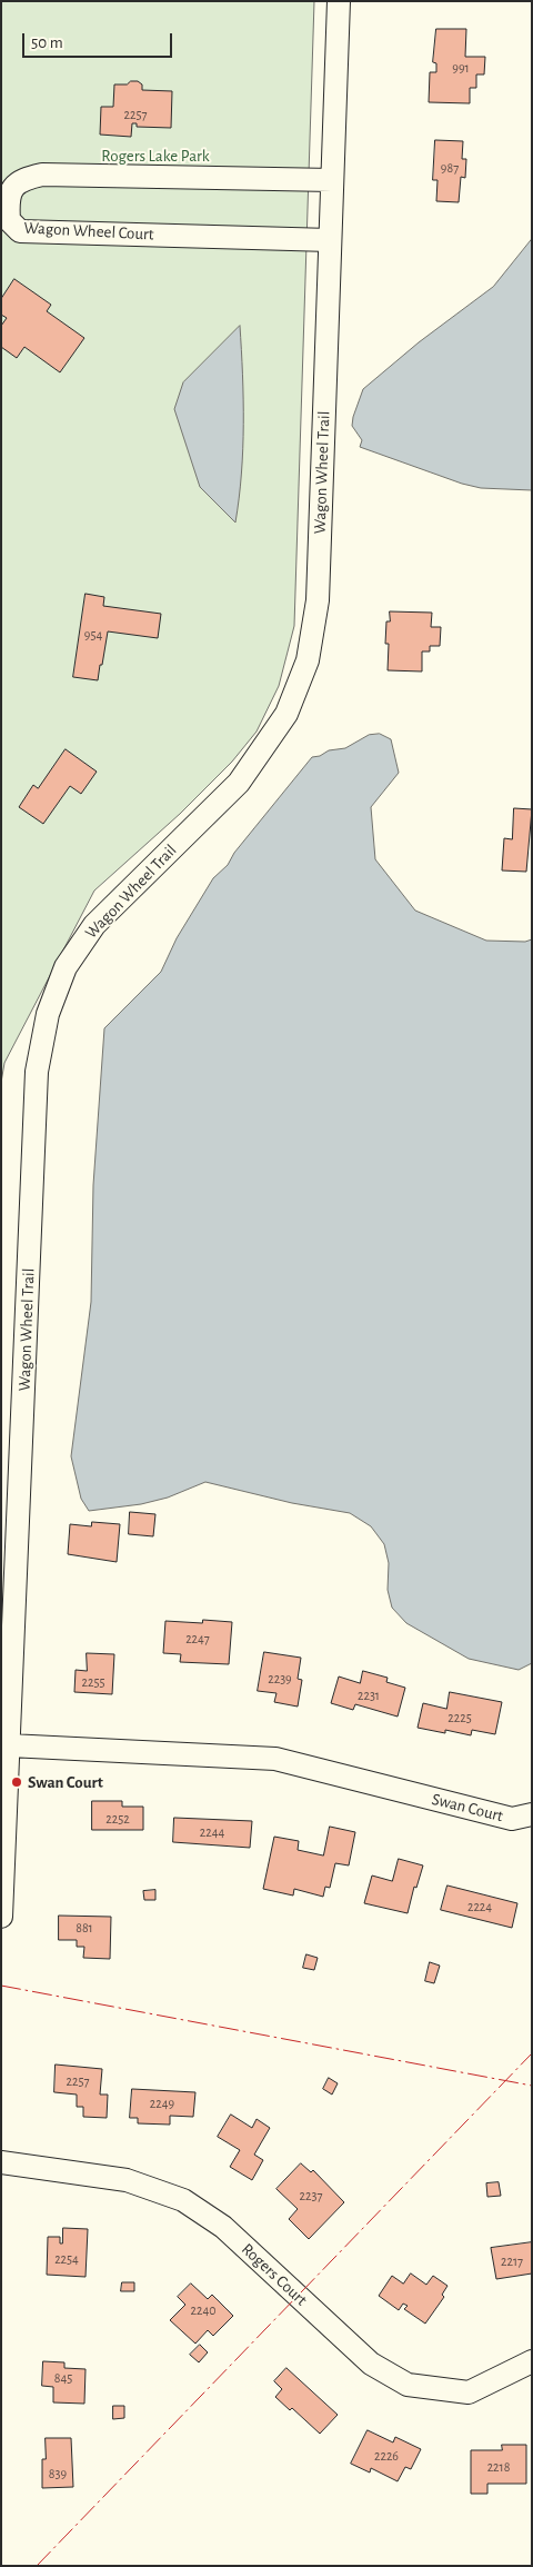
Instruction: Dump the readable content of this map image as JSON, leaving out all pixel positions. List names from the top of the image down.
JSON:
{
  "streets": {
    "street": [
      "Wagon Wheel Court",
      "Wagon Wheel Trail",
      "Swan Court",
      "Rogers Court"
    ]
  },
  "crossings": [
    ["Wagon Wheel Court", "Wagon Wheel Trail"],
    ["Wagon Wheel Trail", "Swan Court"]
  ],
  "parks": ["Rogers Lake Park"],
  "places": ["Swan Court"],
  "house_numbers": [
    "991",
    "2257",
    "987",
    "954",
    "2247",
    "2239",
    "2255",
    "2231",
    "2225",
    "2252",
    "2244",
    "2224",
    "881",
    "2257",
    "2249",
    "2237",
    "2254",
    "2217",
    "2240",
    "845",
    "2226",
    "2218",
    "839"
  ],
  "scale_bar": "50 m"
}
